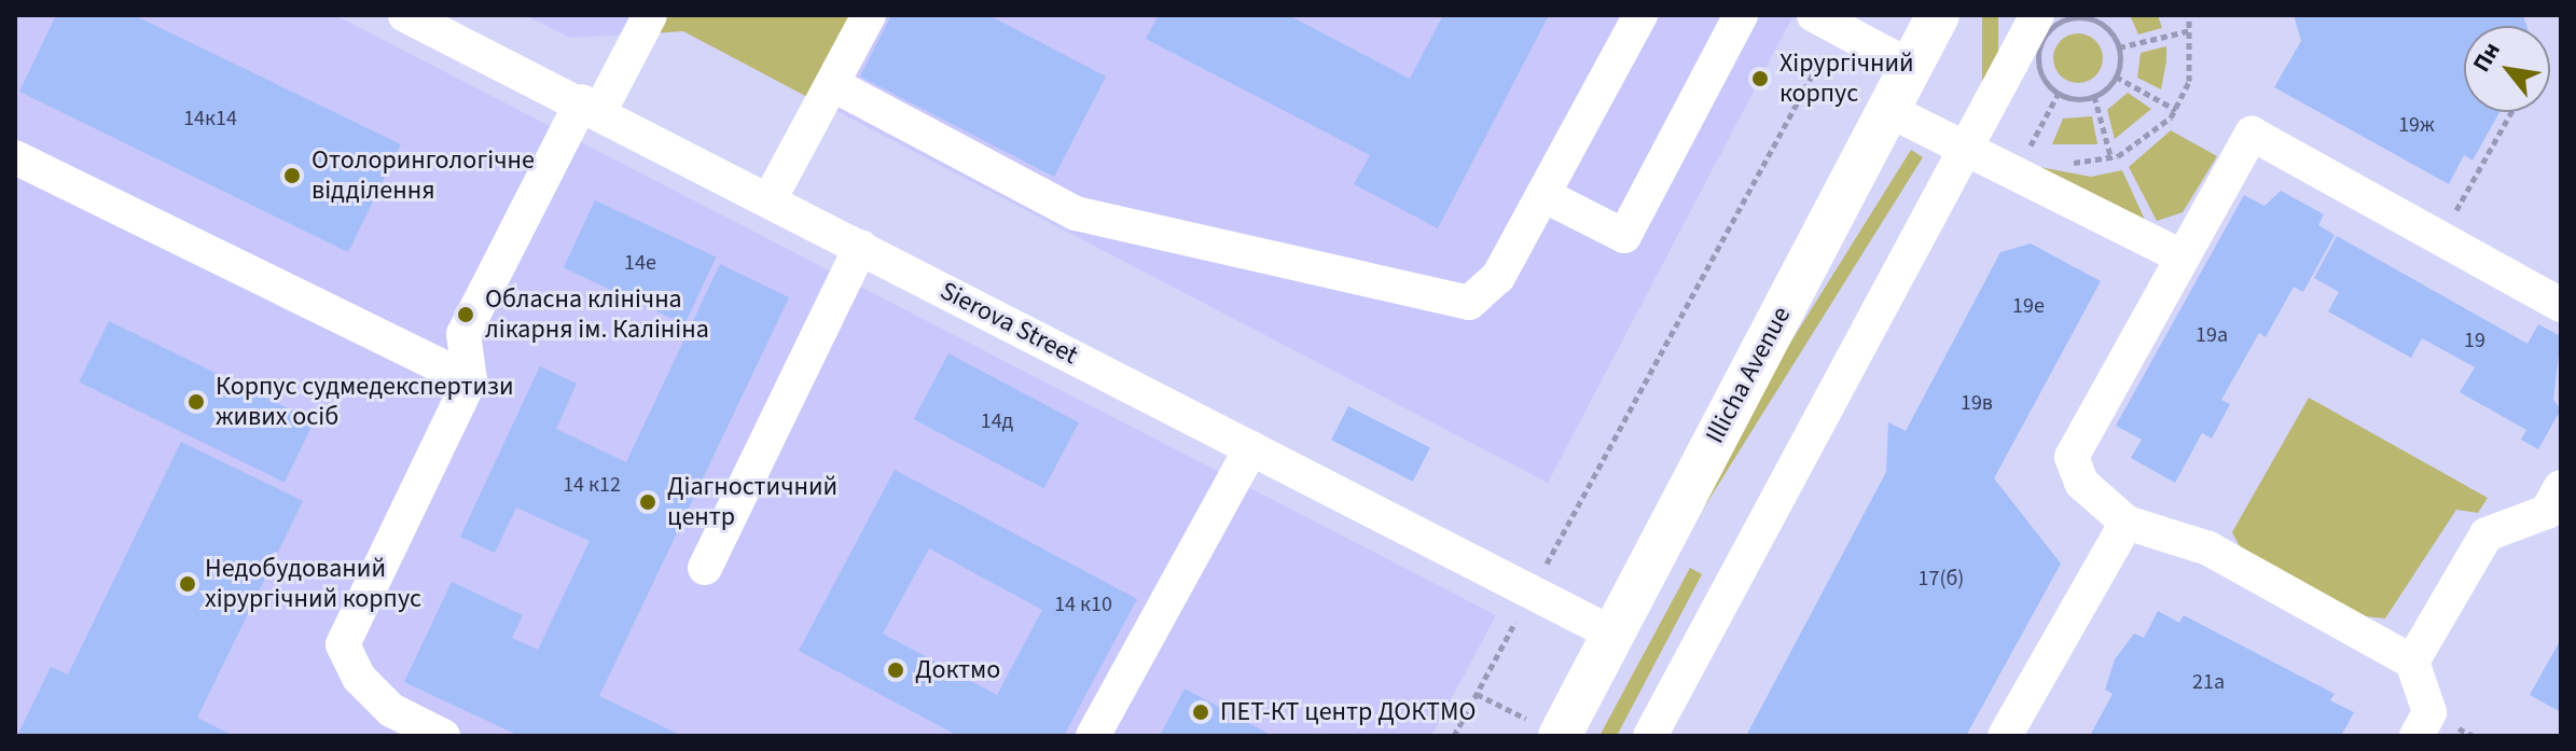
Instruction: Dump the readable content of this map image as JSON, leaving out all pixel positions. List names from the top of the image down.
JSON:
{
  "streets": {
    "main road": ["Illicha Avenue"],
    "street": ["Sierova Street"]
  },
  "crossings": [
    ["Sierova Street", "Illicha Avenue"]
  ],
  "places": [
    "Хірургічний корпус",
    "Отолорингологічне відділення",
    "Обласна клінічна лікарня ім. Калініна",
    "Корпус судмедекспертизи живих осіб",
    "Діагностичний центр",
    "Недобудований хірургічний корпус",
    "Доктмо",
    "ПЕТ-КТ центр ДОКТМО"
  ],
  "house_numbers": [
    "14к14",
    "19ж",
    "14е",
    "19е",
    "19а",
    "19",
    "19в",
    "14д",
    "14 к12",
    "17(б)",
    "14 к10",
    "21а"
  ],
  "north": "top left"
}
